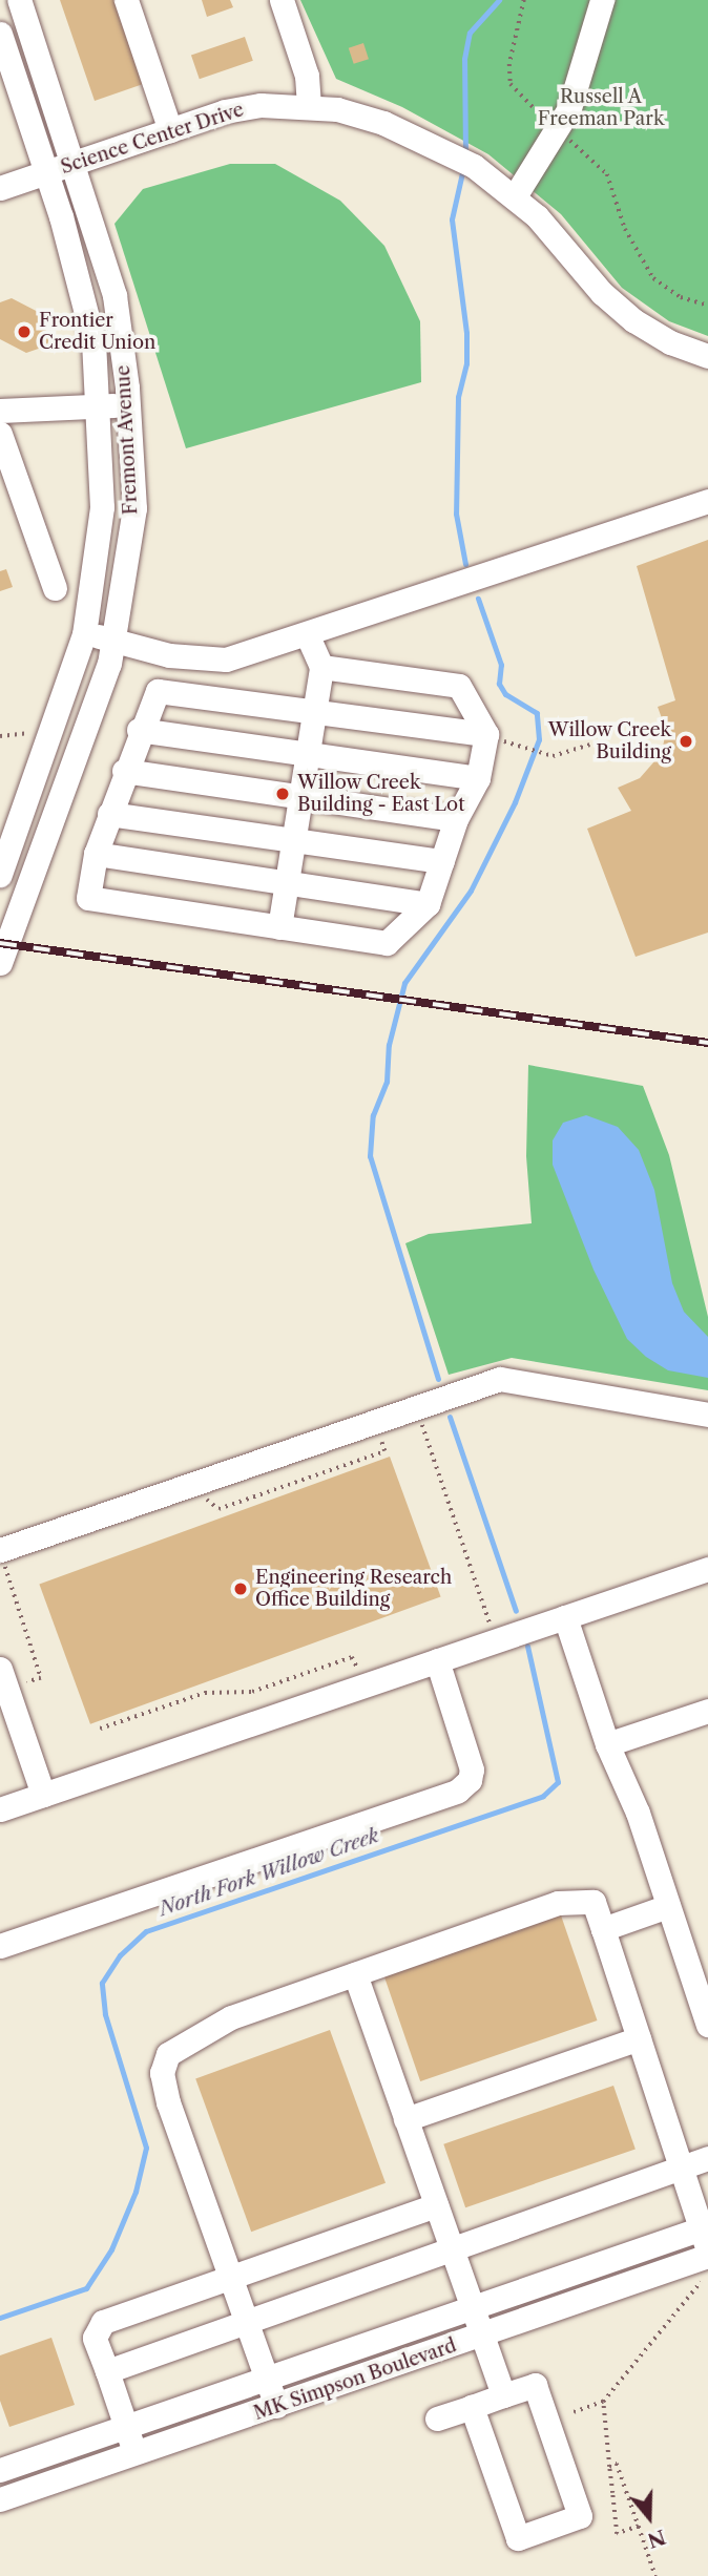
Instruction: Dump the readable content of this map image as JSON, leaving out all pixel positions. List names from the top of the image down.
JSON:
{
  "streets": {
    "street": ["Science Center Drive", "Fremont Avenue", "MK Simpson Boulevard"]
  },
  "crossings": [
    ["Science Center Drive", "Fremont Avenue"]
  ],
  "water": ["North Fork Willow Creek"],
  "parks": ["Russell A Freeman Park"],
  "places": [
    "Frontier Credit Union",
    "Willow Creek Building",
    "Willow Creek Building - East Lot",
    "Engineering Research Office Building"
  ],
  "north": "bottom"
}
